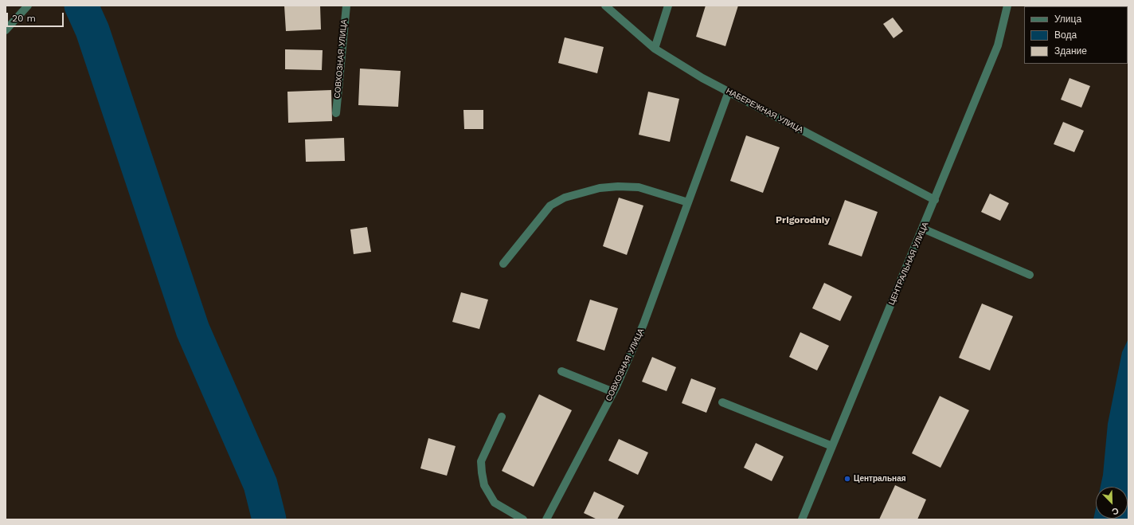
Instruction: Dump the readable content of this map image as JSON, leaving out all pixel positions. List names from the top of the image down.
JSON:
{
  "streets": {
    "street": ["СОВХОЗНАЯ УЛИЦА", "НАБЕРЕЖНАЯ УЛИЦА", "ЦЕНТРАЛЬНАЯ УЛИЦА"]
  },
  "crossings": [
    ["СОВХОЗНАЯ УЛИЦА", "НАБЕРЕЖНАЯ УЛИЦА"],
    ["НАБЕРЕЖНАЯ УЛИЦА", "ЦЕНТРАЛЬНАЯ УЛИЦА"]
  ],
  "districts": ["Prigorodniy"],
  "places": ["Центральная"],
  "legend": ["Улица", "Вода", "Здание"],
  "scale_bar": "20 m",
  "north": "bottom right"
}
